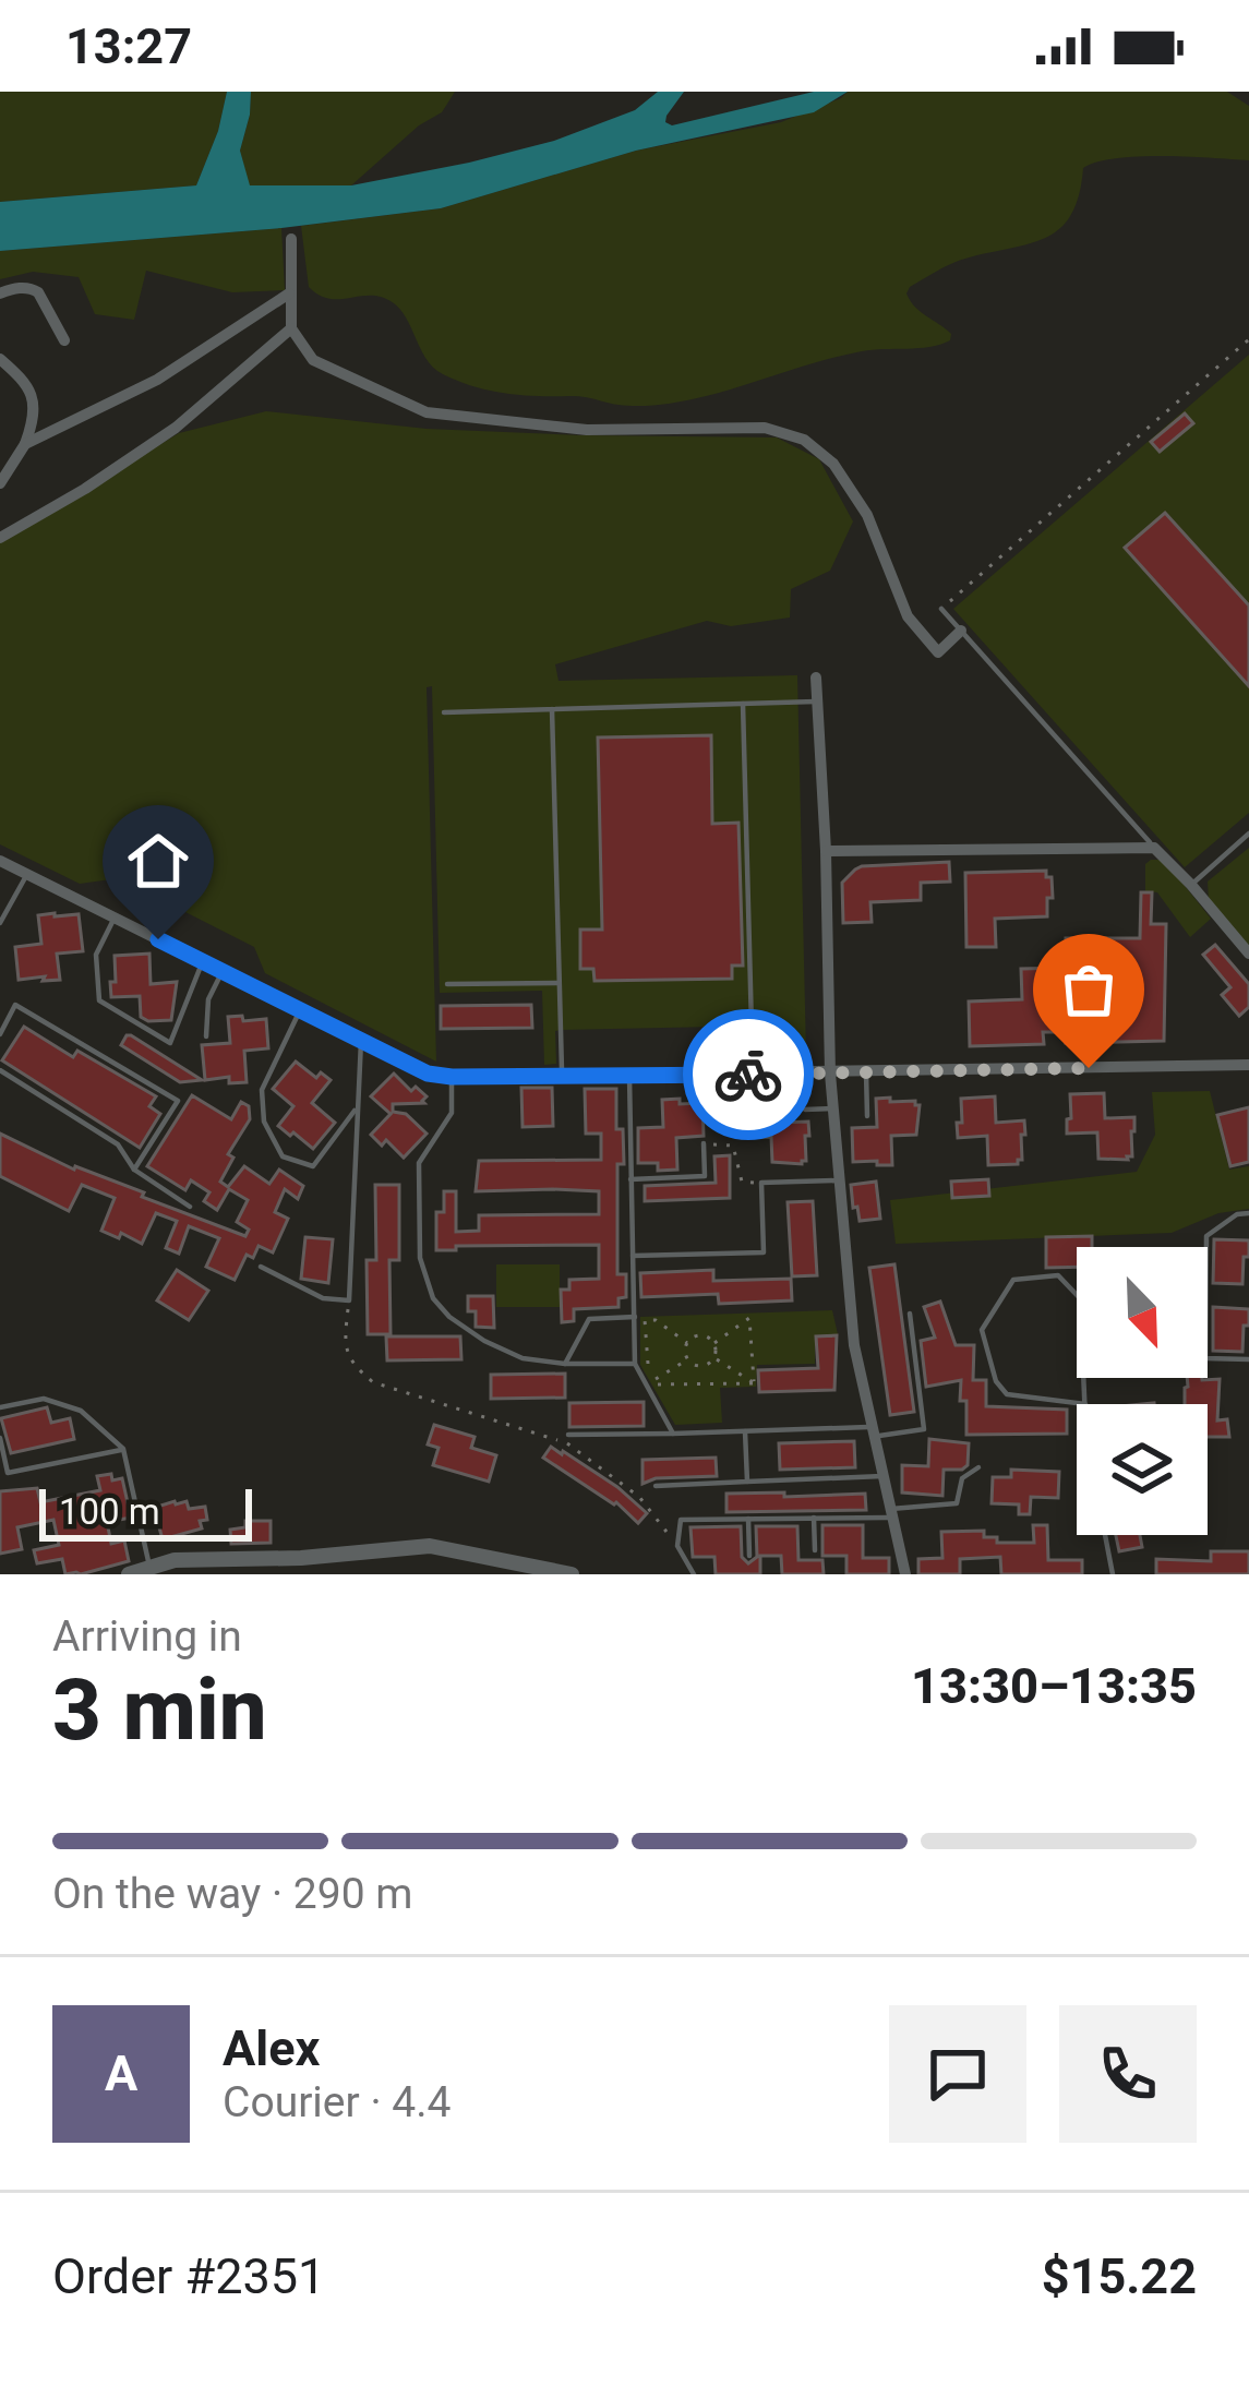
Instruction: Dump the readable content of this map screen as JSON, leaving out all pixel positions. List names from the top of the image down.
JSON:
{
  "scale_bar": "100 m",
  "north": "bottom right",
  "page": {
    "status": "13:27",
    "scale": "100 m",
    "heading": ["3 min", "Arriving in", "13:30–13:35"],
    "panel": [
      "Alex",
      "Courier · 4.4",
      "Order #2351",
      "$15.22"
    ],
    "bar": "On the way · 290 m",
    "round": "A"
  }
}
